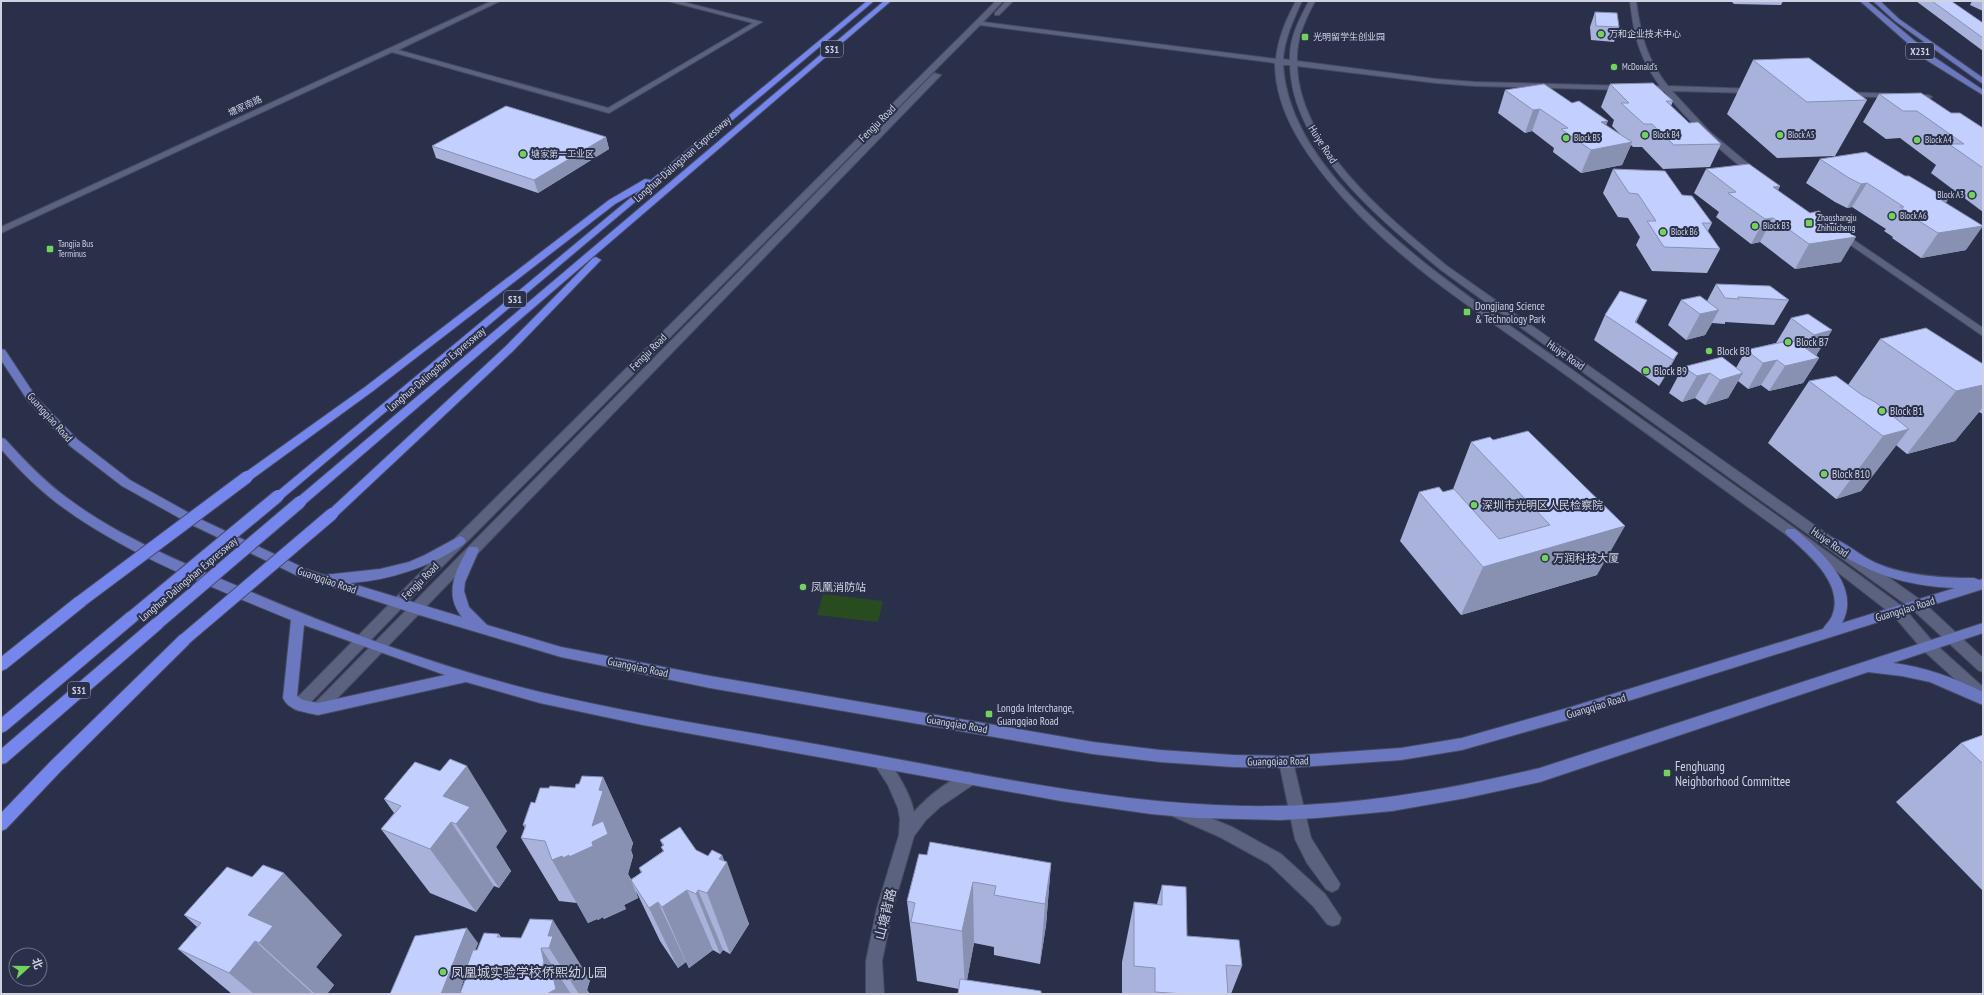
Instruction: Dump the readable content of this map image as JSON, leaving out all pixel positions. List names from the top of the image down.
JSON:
{
  "streets": {
    "highway": ["S31", "Longhua-Dalingshan Expressway"],
    "main road": ["X231", "Guangqiao Road"],
    "street": [
      "塘家南路",
      "Fengju Road",
      "Huiye Road",
      "山塘背路"
    ]
  },
  "crossings": [
    ["Fengju Road", "Guangqiao Road"],
    ["Huiye Road", "Guangqiao Road"]
  ],
  "places": {
    "other": [
      "万和企业技术中心",
      "McDonald's",
      "Block B4",
      "Block A5",
      "Block B5",
      "Block A4",
      "塘家第一工业区",
      "Block A3",
      "Block A6",
      "Block B3",
      "Block B6",
      "Block B7",
      "Block B8",
      "Block B9",
      "Block B1",
      "Block B10",
      "深圳市光明区人民检察院",
      "万润科技大厦",
      "凤凰消防站",
      "凤凰城实验学校侨熙幼儿园"
    ],
    "transit": [
      "光明留学生创业园",
      "Zhaoshangju Zhihuicheng",
      "Tangjia Bus Terminus",
      "Dongjiang Science & Technology Park",
      "Longda Interchange, Guangqiao Road",
      "Fenghuang Neighborhood Committee"
    ]
  },
  "north": "right"
}
